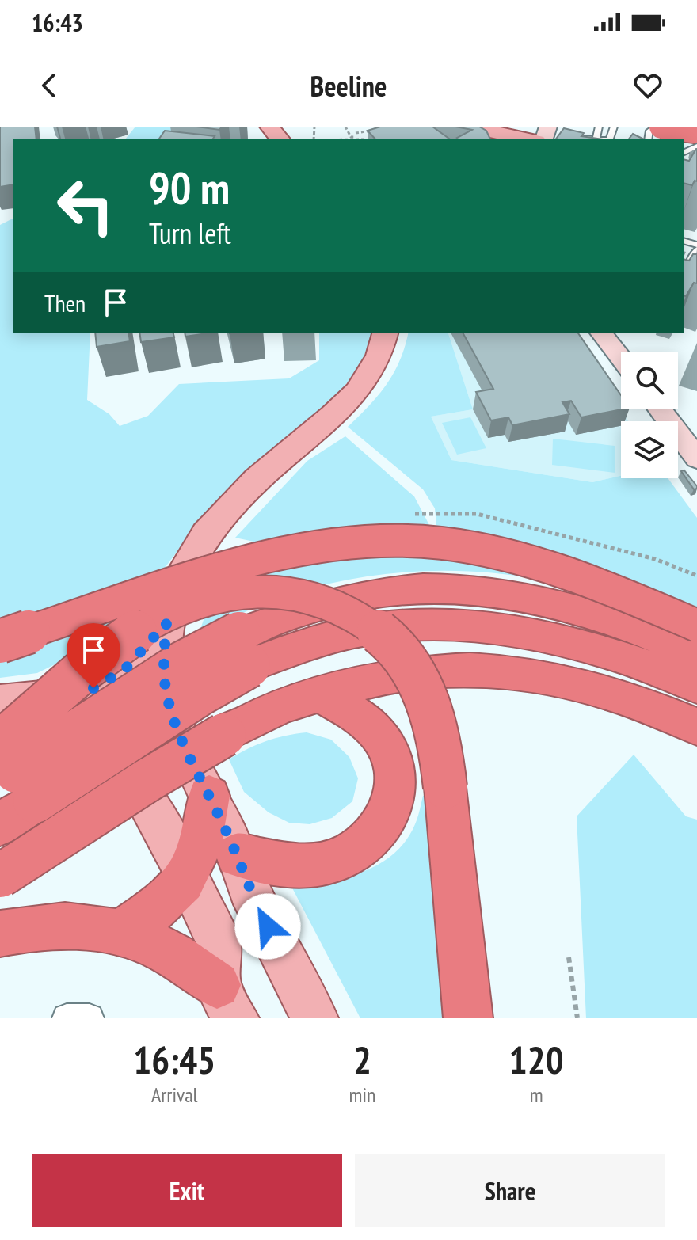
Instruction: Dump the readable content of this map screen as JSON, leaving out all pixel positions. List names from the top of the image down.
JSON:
{
  "page": {
    "status": "16:43",
    "header": "Beeline",
    "turn": ["90 m", "Turn left"],
    "then": "Then",
    "eta": [
      "16:45",
      "Arrival",
      "2",
      "min",
      "120",
      "m"
    ],
    "buttons": ["Exit", "Share"]
  }
}
